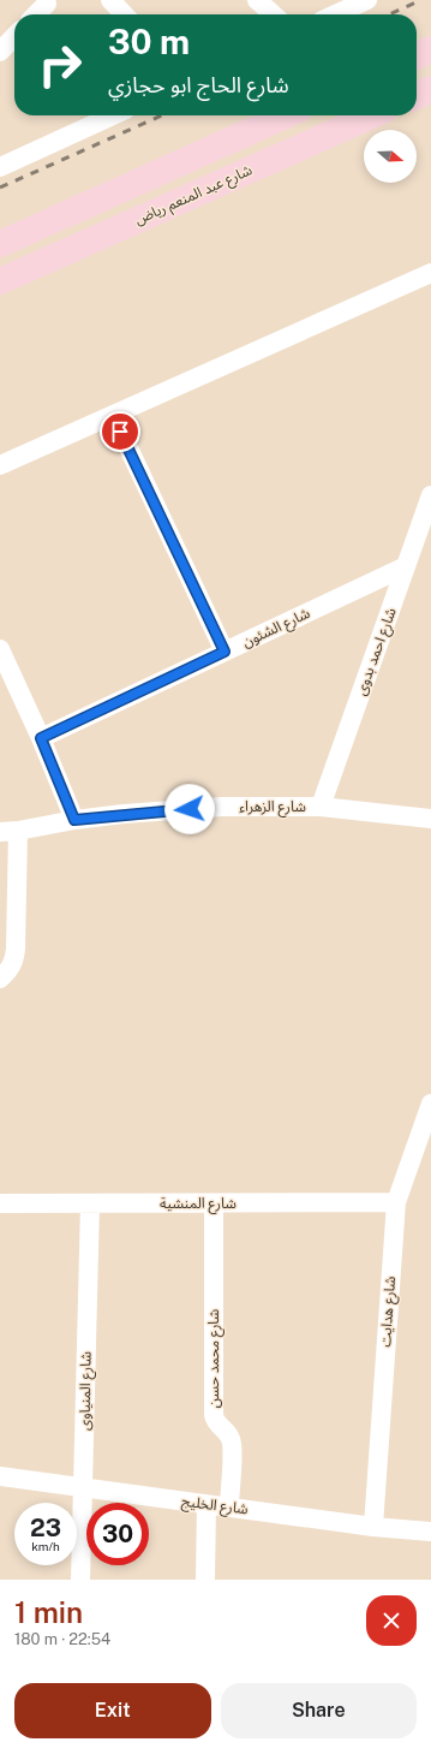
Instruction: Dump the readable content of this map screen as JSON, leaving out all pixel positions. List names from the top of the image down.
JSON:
{
  "streets": {
    "main road": ["شارع عبد المنعم رياض"],
    "street": [
      "شارع الشئون",
      "شارع احمد بدوى",
      "شارع الزهراء",
      "شارع المنشية",
      "شارع هدايت",
      "شارع محمد حسن",
      "شارع المنياوى",
      "شارع الخليج"
    ]
  },
  "crossings": [
    ["شارع الشئون", "شارع احمد بدوى"],
    ["شارع احمد بدوى", "شارع الزهراء"],
    ["شارع المنشية", "شارع هدايت"],
    ["شارع المنشية", "شارع محمد حسن"],
    ["شارع المنشية", "شارع المنياوى"],
    ["شارع هدايت", "شارع الخليج"],
    ["شارع محمد حسن", "شارع الخليج"],
    ["شارع المنياوى", "شارع الخليج"]
  ],
  "north": "right",
  "page": {
    "turn": ["30 m", "شارع الحاج ابو حجازي"],
    "speed": "23 km/h",
    "limit": "30",
    "heading": ["1 min", "180 m · 22:54"],
    "buttons": ["Exit", "Share"]
  }
}
